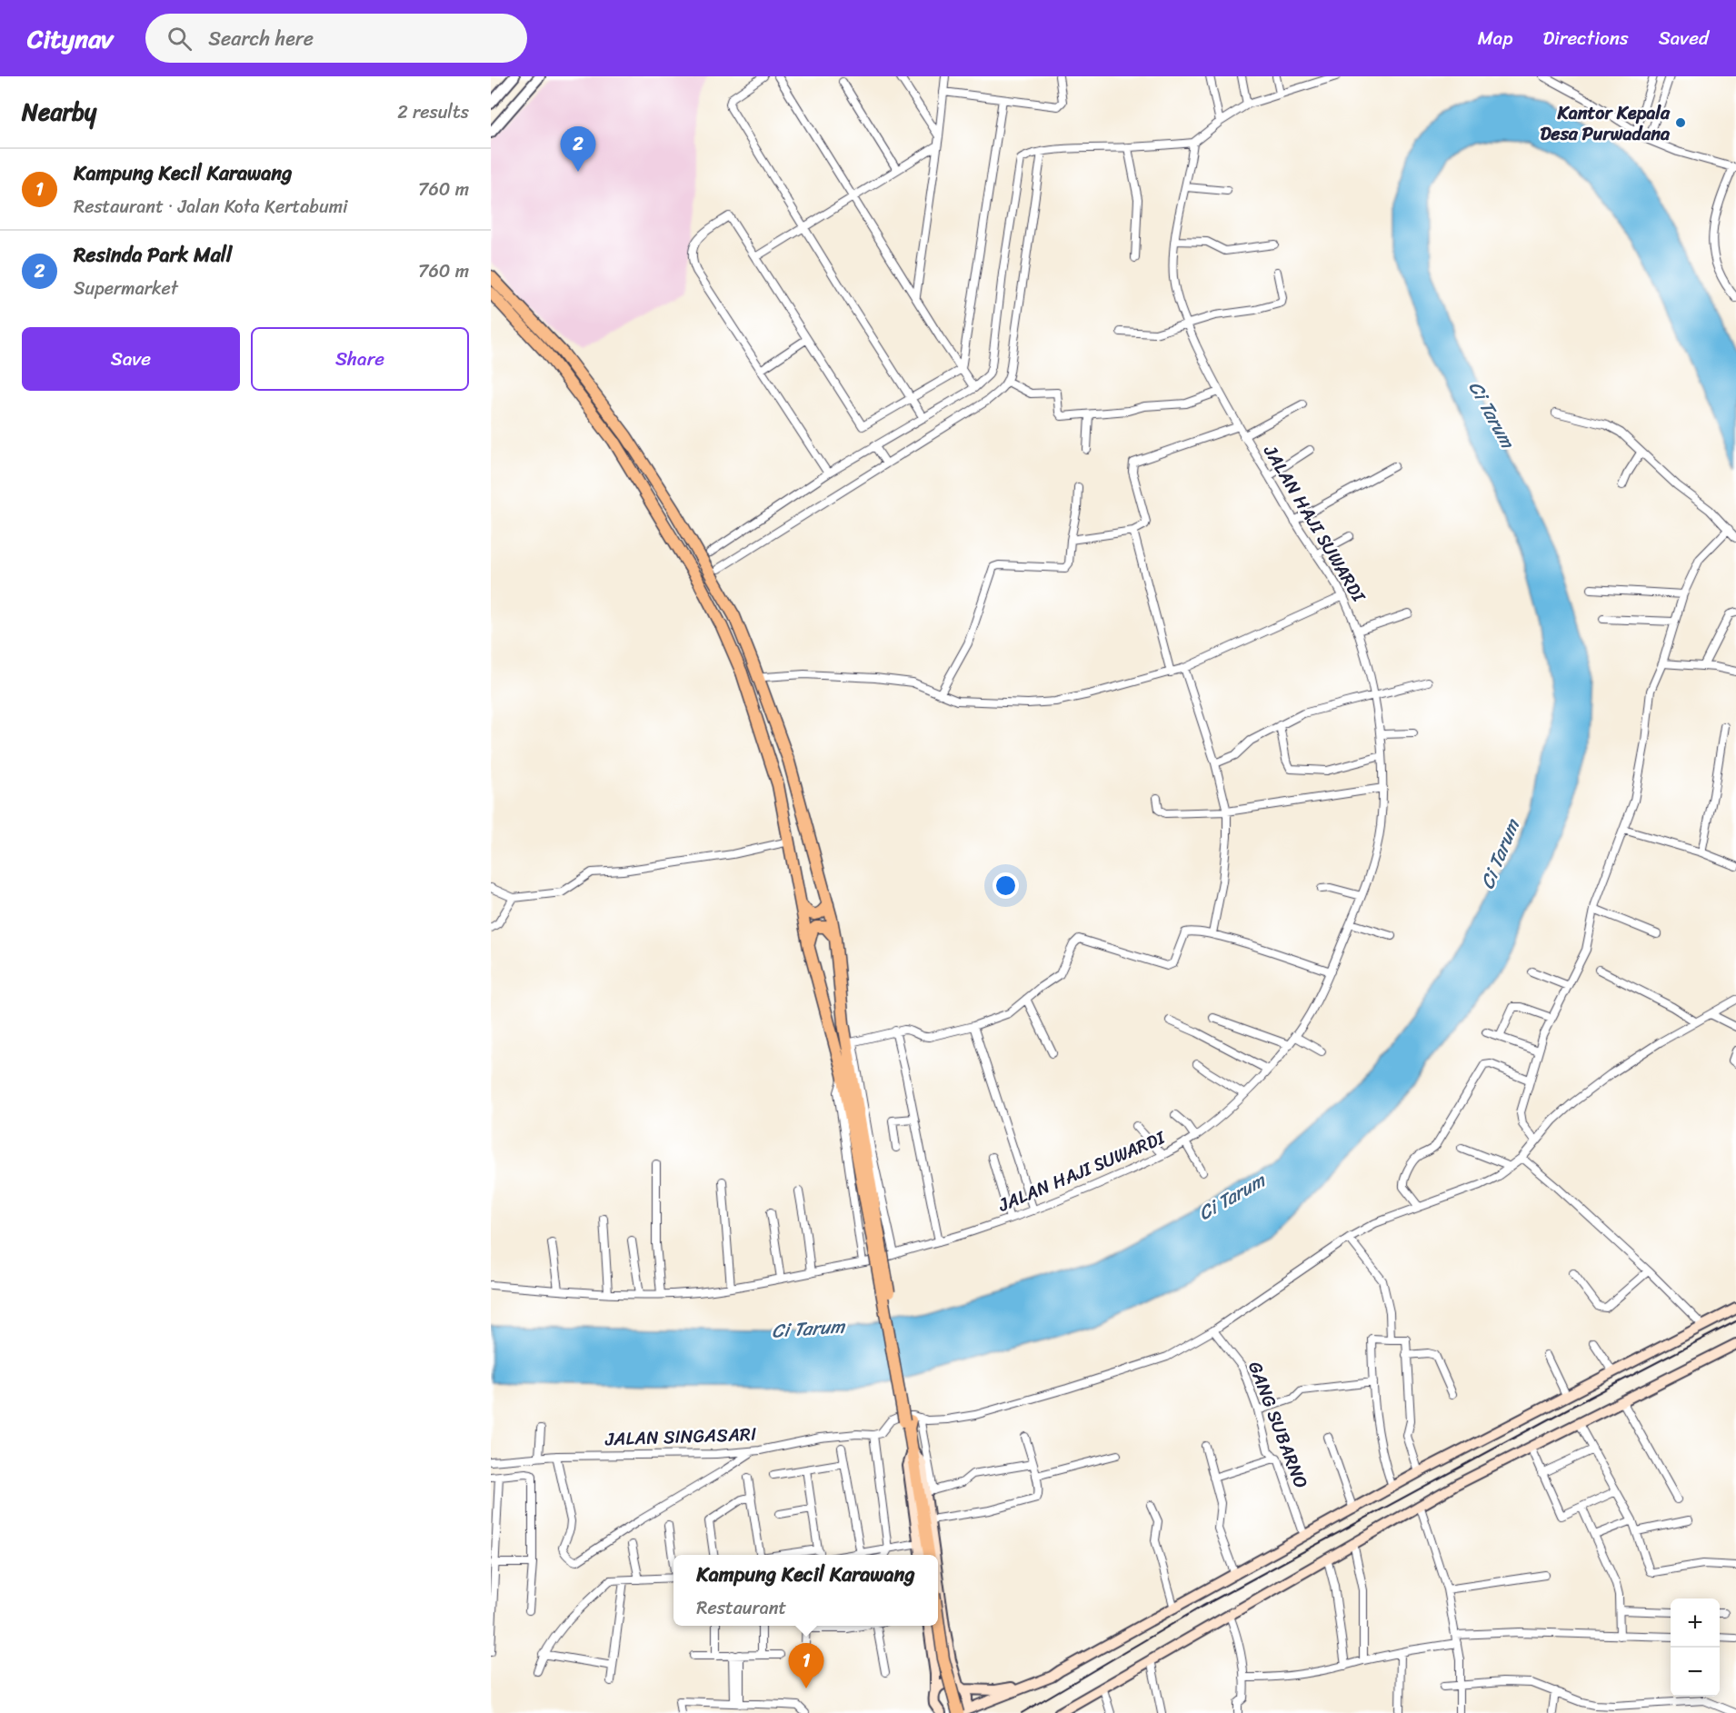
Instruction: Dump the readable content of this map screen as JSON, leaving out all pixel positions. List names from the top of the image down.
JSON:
{
  "streets": {
    "street": ["JALAN HAJI SUWARDI", "GANG SUBARNO", "JALAN SINGASARI"]
  },
  "water": ["Ci Tarum"],
  "places": ["Kantor Kepala Desa Purwadana"],
  "page": {
    "header": "Citynav",
    "search": "Search here",
    "nav": ["Map", "Directions", "Saved"],
    "heading": ["Nearby", "2 results"],
    "pins": ["2", "1"],
    "list": [
      {
        "mark": "1",
        "name": "Kampung Kecil Karawang",
        "note": "Restaurant · Jalan Kota Kertabumi",
        "value": "760 m"
      },
      {
        "mark": "2",
        "name": "Resinda Park Mall",
        "note": "Supermarket",
        "value": "760 m"
      }
    ],
    "buttons": ["Save", "Share"],
    "popup": ["Kampung Kecil Karawang", "Restaurant"],
    "map_buttons": ["+", "−"]
  }
}
